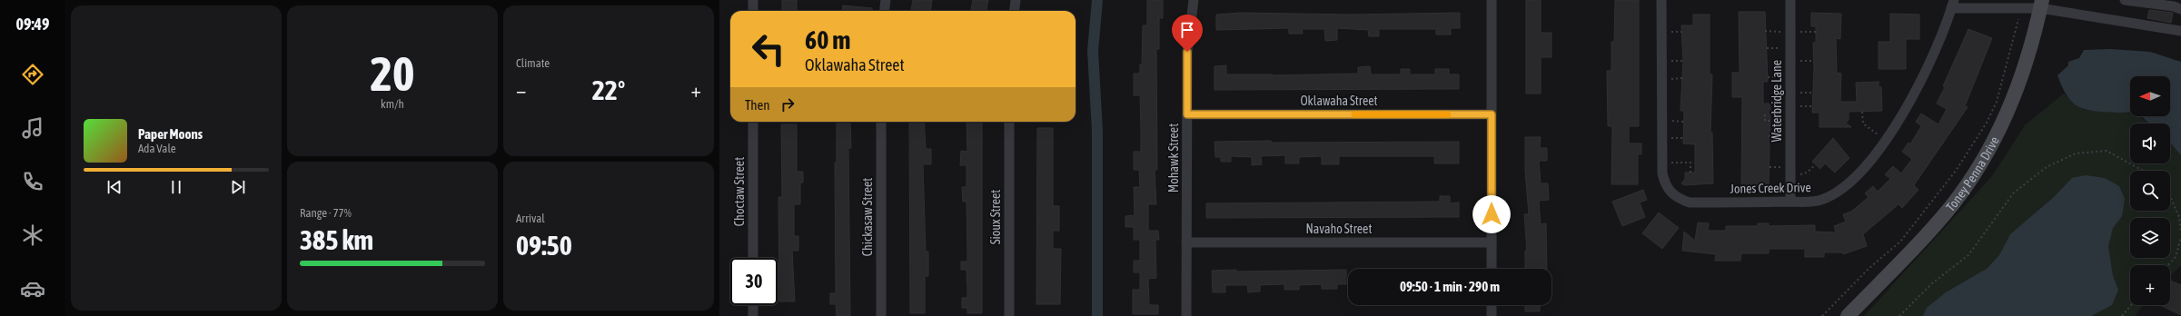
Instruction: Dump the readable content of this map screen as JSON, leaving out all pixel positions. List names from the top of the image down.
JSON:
{
  "streets": {
    "street": [
      "Oklawaha Street",
      "Waterbridge Lane",
      "Mohawk Street",
      "Toney Penna Drive",
      "Jones Creek Drive",
      "Choctaw Street",
      "Chickasaw Street",
      "Sioux Street",
      "Navaho Street"
    ]
  },
  "crossings": [
    ["Oklawaha Street", "Mohawk Street"],
    ["Waterbridge Lane", "Jones Creek Drive"],
    ["Mohawk Street", "Navaho Street"]
  ],
  "north": "left",
  "page": {
    "tabs": "09:49",
    "tile": [
      ["20", "km/h"],
      "Climate",
      ["Range · 77%", "385 km"],
      ["Arrival", "09:50"]
    ],
    "turn": ["60 m", "Oklawaha Street"],
    "heat": ["−", "22°", "+"],
    "map_buttons": "+",
    "then": "Then",
    "song": ["Paper Moons", "Ada Vale"],
    "limit": "30",
    "trip": "09:50 · 1 min · 290 m"
  }
}
